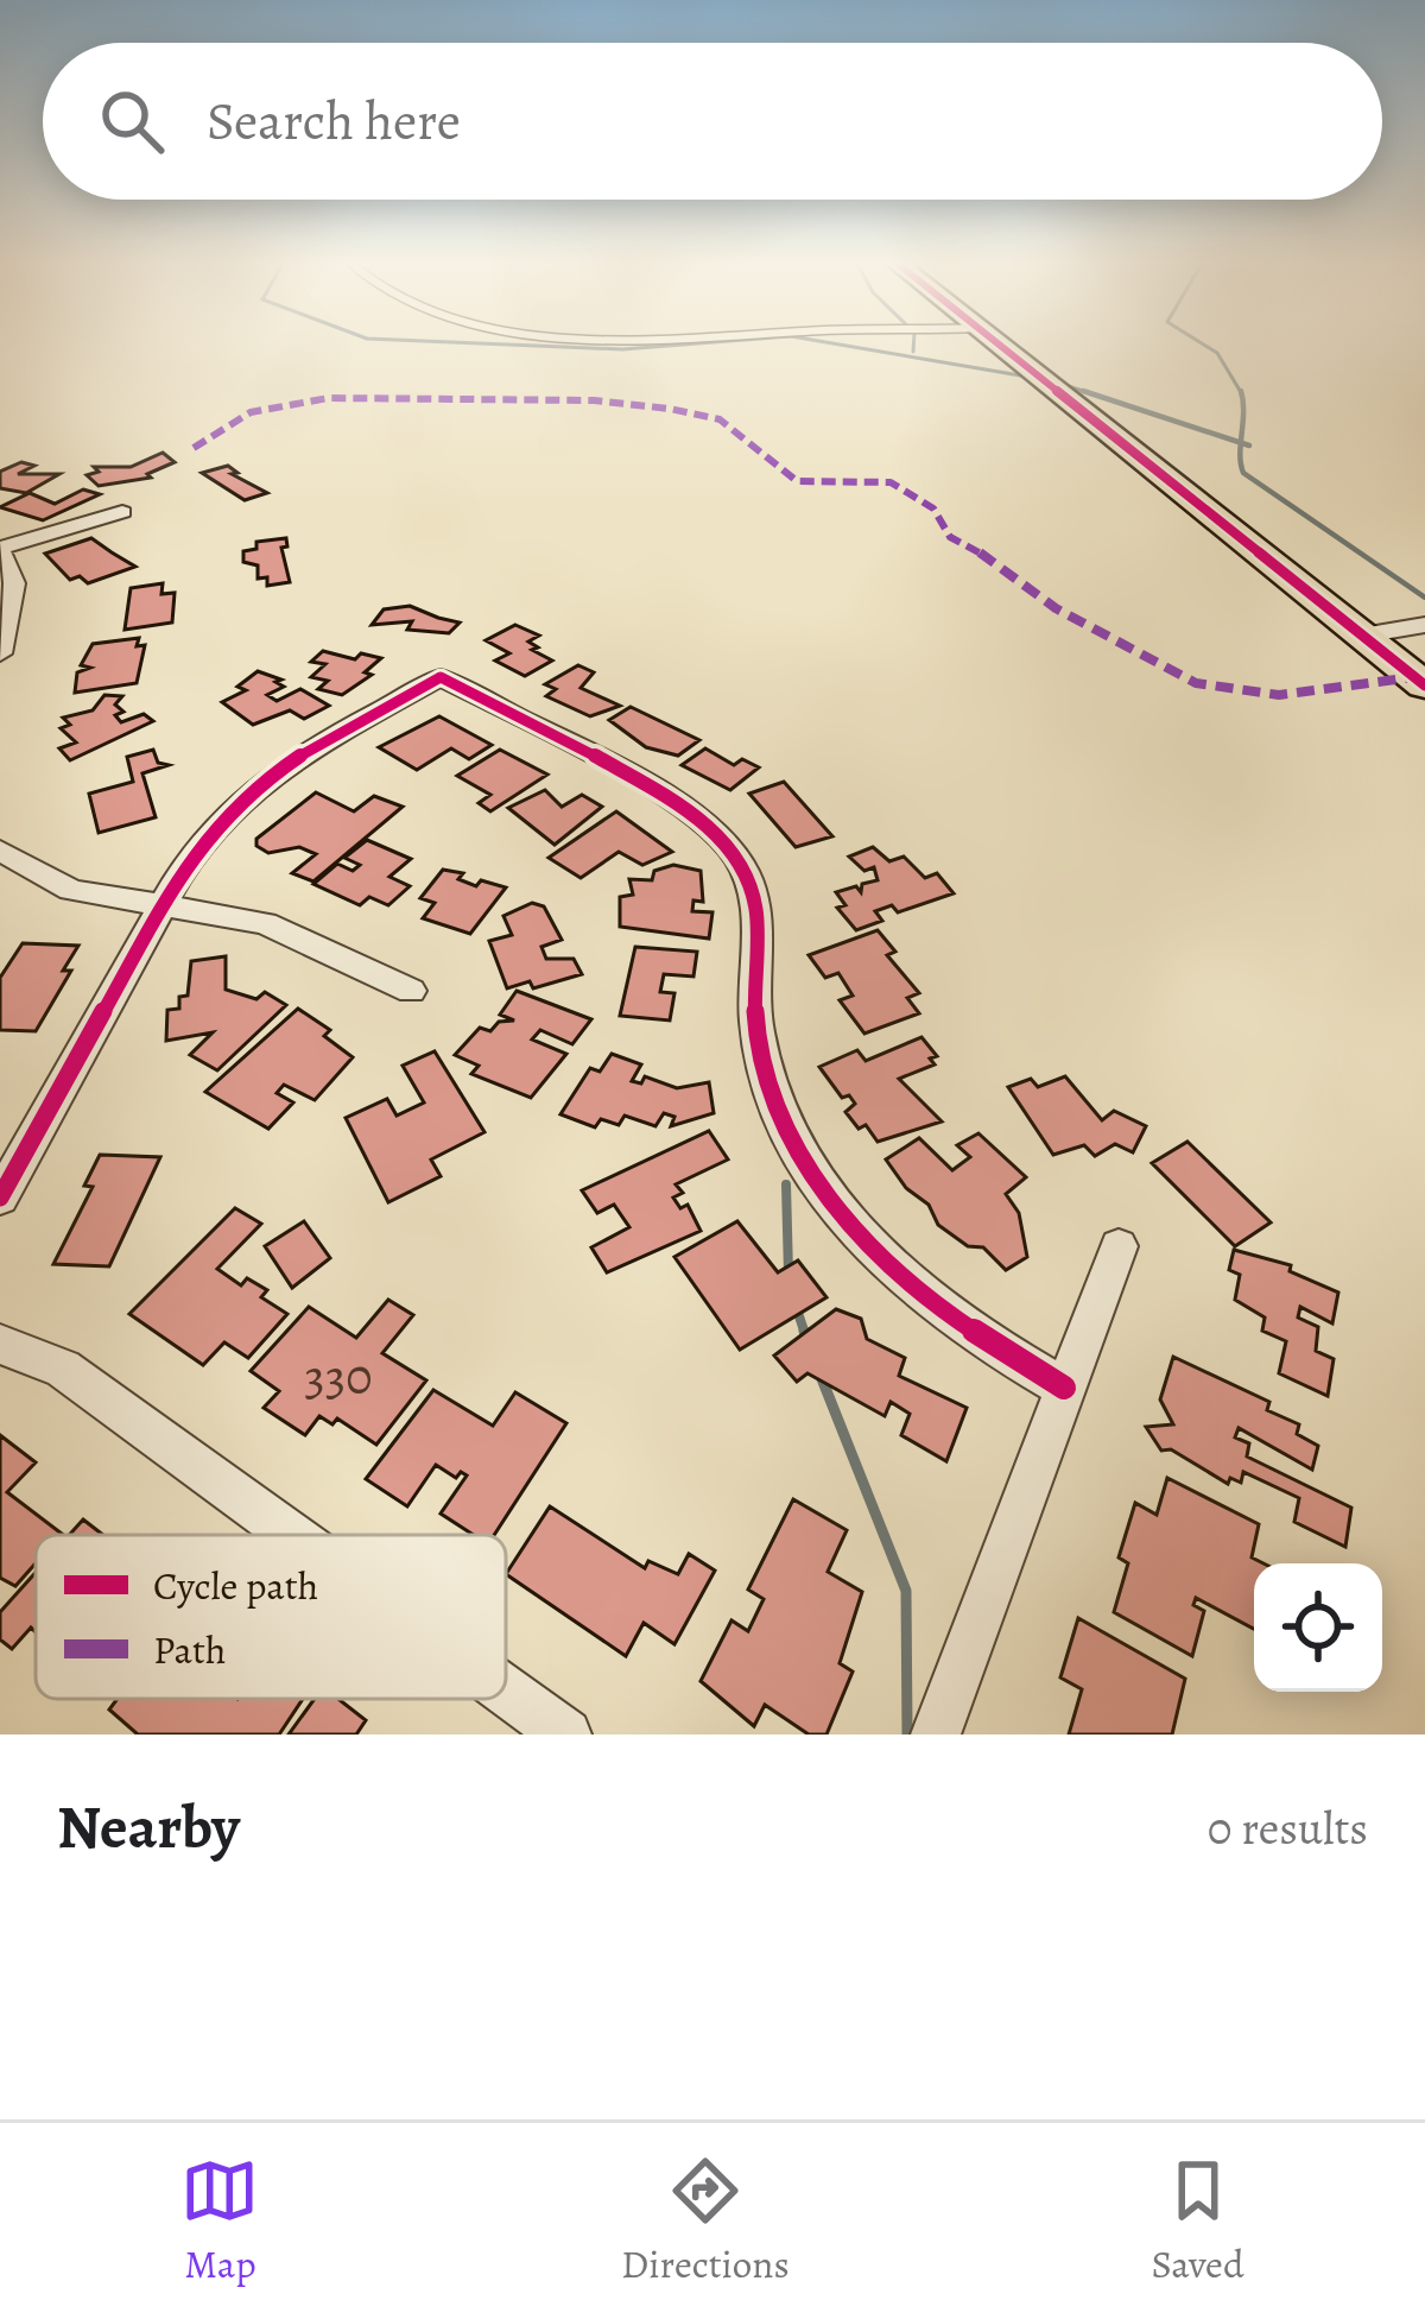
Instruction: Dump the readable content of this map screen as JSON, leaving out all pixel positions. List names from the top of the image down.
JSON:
{
  "house_numbers": ["330"],
  "legend": ["Cycle path", "Path"],
  "page": {
    "search": "Search here",
    "heading": ["Nearby", "0 results"],
    "nav": ["Map", "Directions", "Saved"]
  }
}
